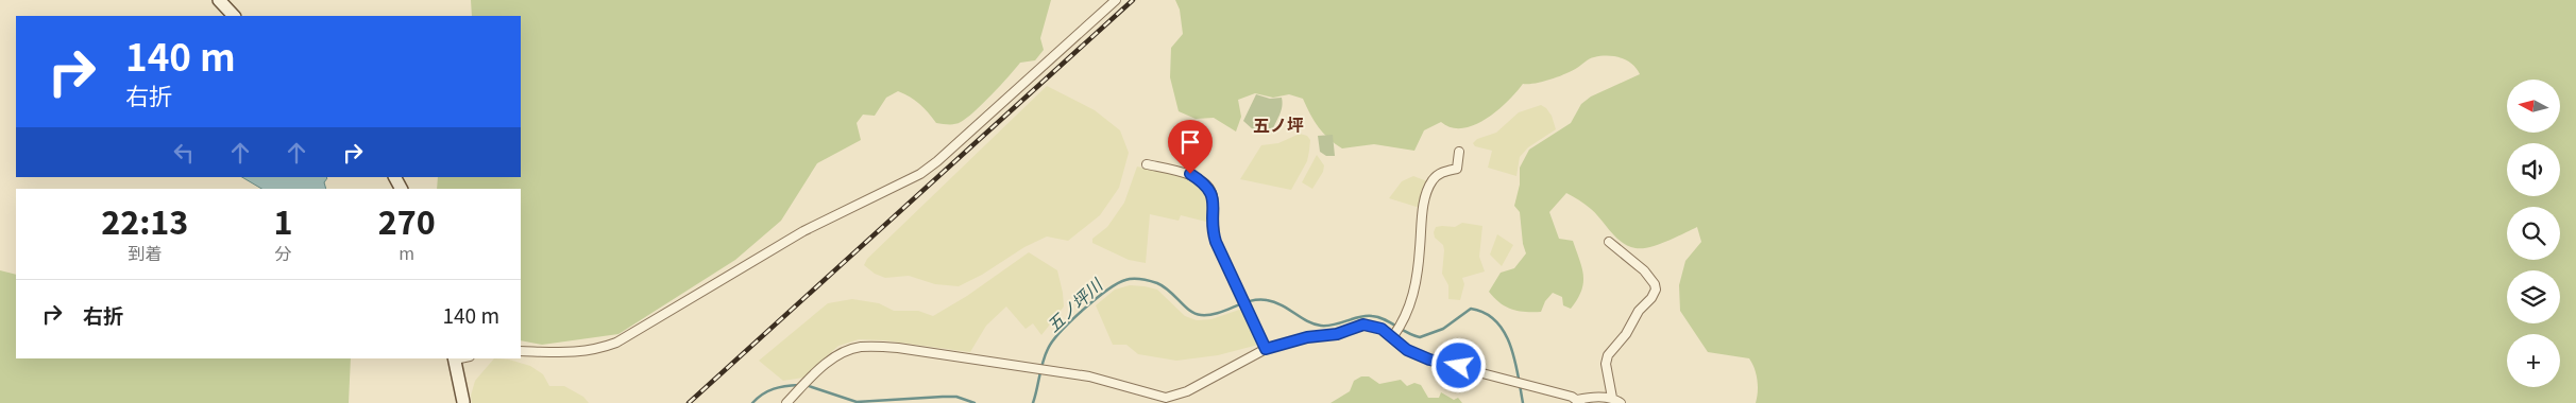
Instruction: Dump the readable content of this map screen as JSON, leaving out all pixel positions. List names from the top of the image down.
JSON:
{
  "districts": ["五ノ坪"],
  "water": ["五ノ坪川"],
  "north": "left",
  "page": {
    "turn": ["140 m", "右折"],
    "map_buttons": "+",
    "eta": [
      "22:13",
      "到着",
      "1",
      "分",
      "270",
      "m"
    ],
    "list": [
      {
        "name": "右折",
        "value": "140 m"
      }
    ]
  }
}
